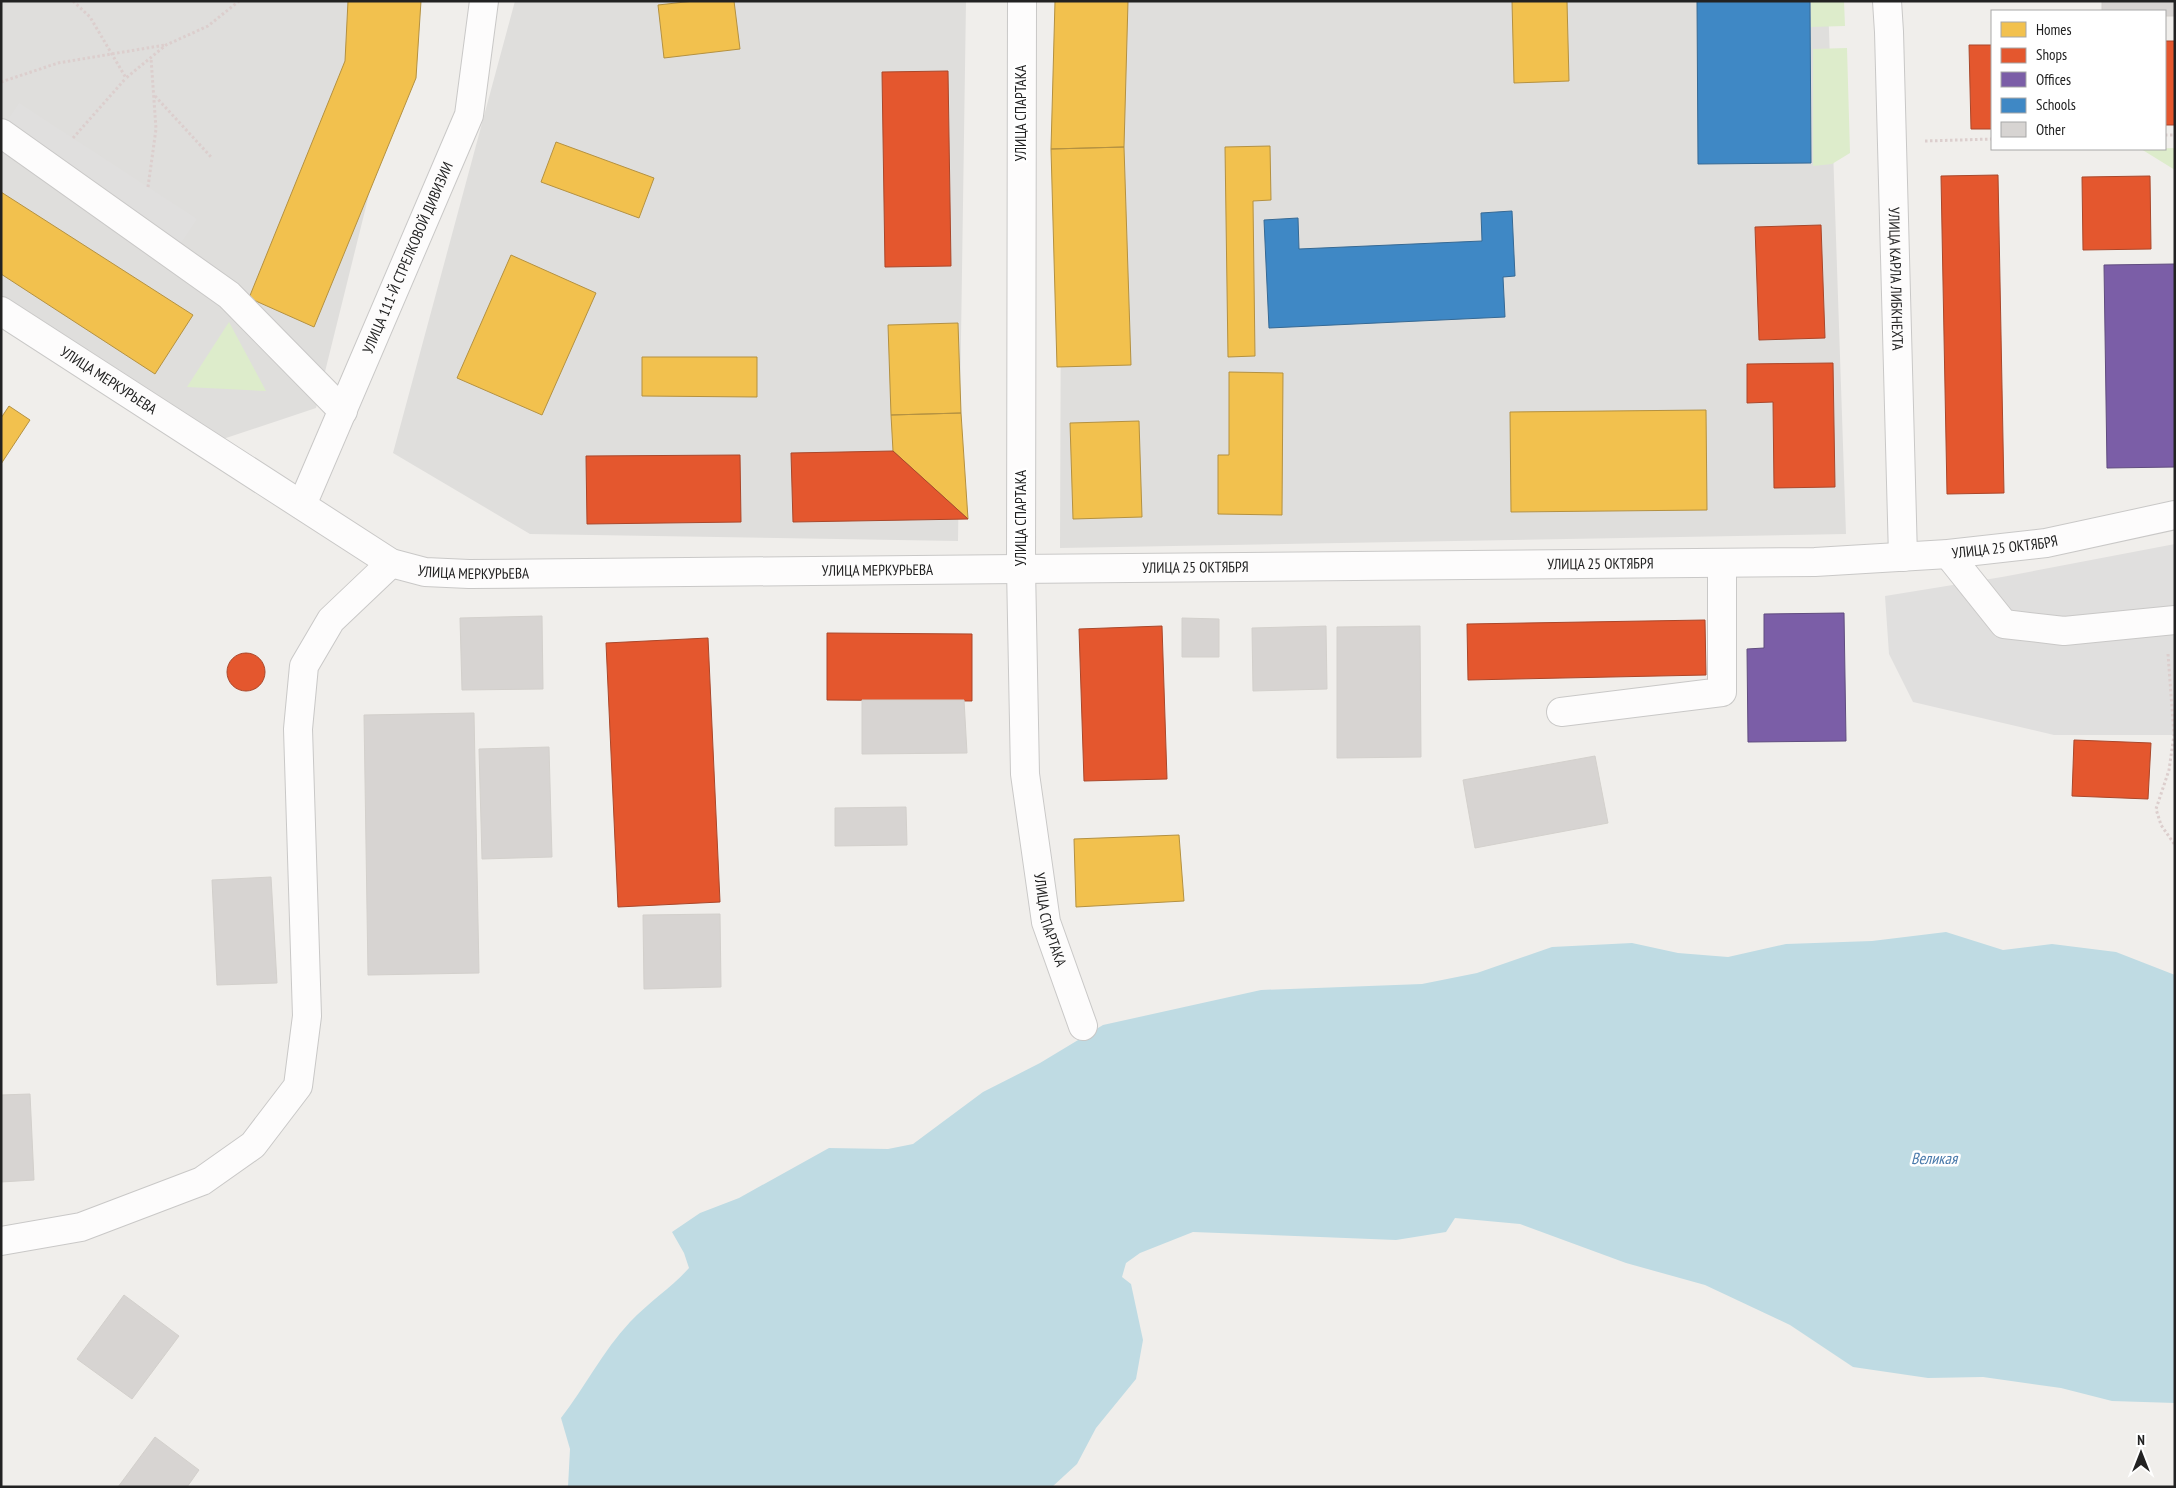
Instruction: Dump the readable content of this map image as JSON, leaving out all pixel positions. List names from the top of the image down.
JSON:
{
  "streets": {
    "street": [
      "УЛИЦА СПАРТАКА",
      "УЛИЦА 111-Й СТРЕЛКОВОЙ ДИВИЗИИ",
      "УЛИЦА КАРЛА ЛИБКНЕХТА",
      "УЛИЦА МЕРКУРЬЕВА",
      "УЛИЦА 25 ОКТЯБРЯ"
    ]
  },
  "crossings": [
    ["УЛИЦА СПАРТАКА", "УЛИЦА МЕРКУРЬЕВА"],
    ["УЛИЦА СПАРТАКА", "УЛИЦА 25 ОКТЯБРЯ"],
    ["УЛИЦА 111-Й СТРЕЛКОВОЙ ДИВИЗИИ", "УЛИЦА МЕРКУРЬЕВА"],
    ["УЛИЦА КАРЛА ЛИБКНЕХТА", "УЛИЦА 25 ОКТЯБРЯ"],
    ["УЛИЦА МЕРКУРЬЕВА", "УЛИЦА 25 ОКТЯБРЯ"]
  ],
  "water": ["Великая"],
  "legend": [
    "Homes",
    "Shops",
    "Offices",
    "Schools",
    "Other"
  ],
  "north": "top"
}
